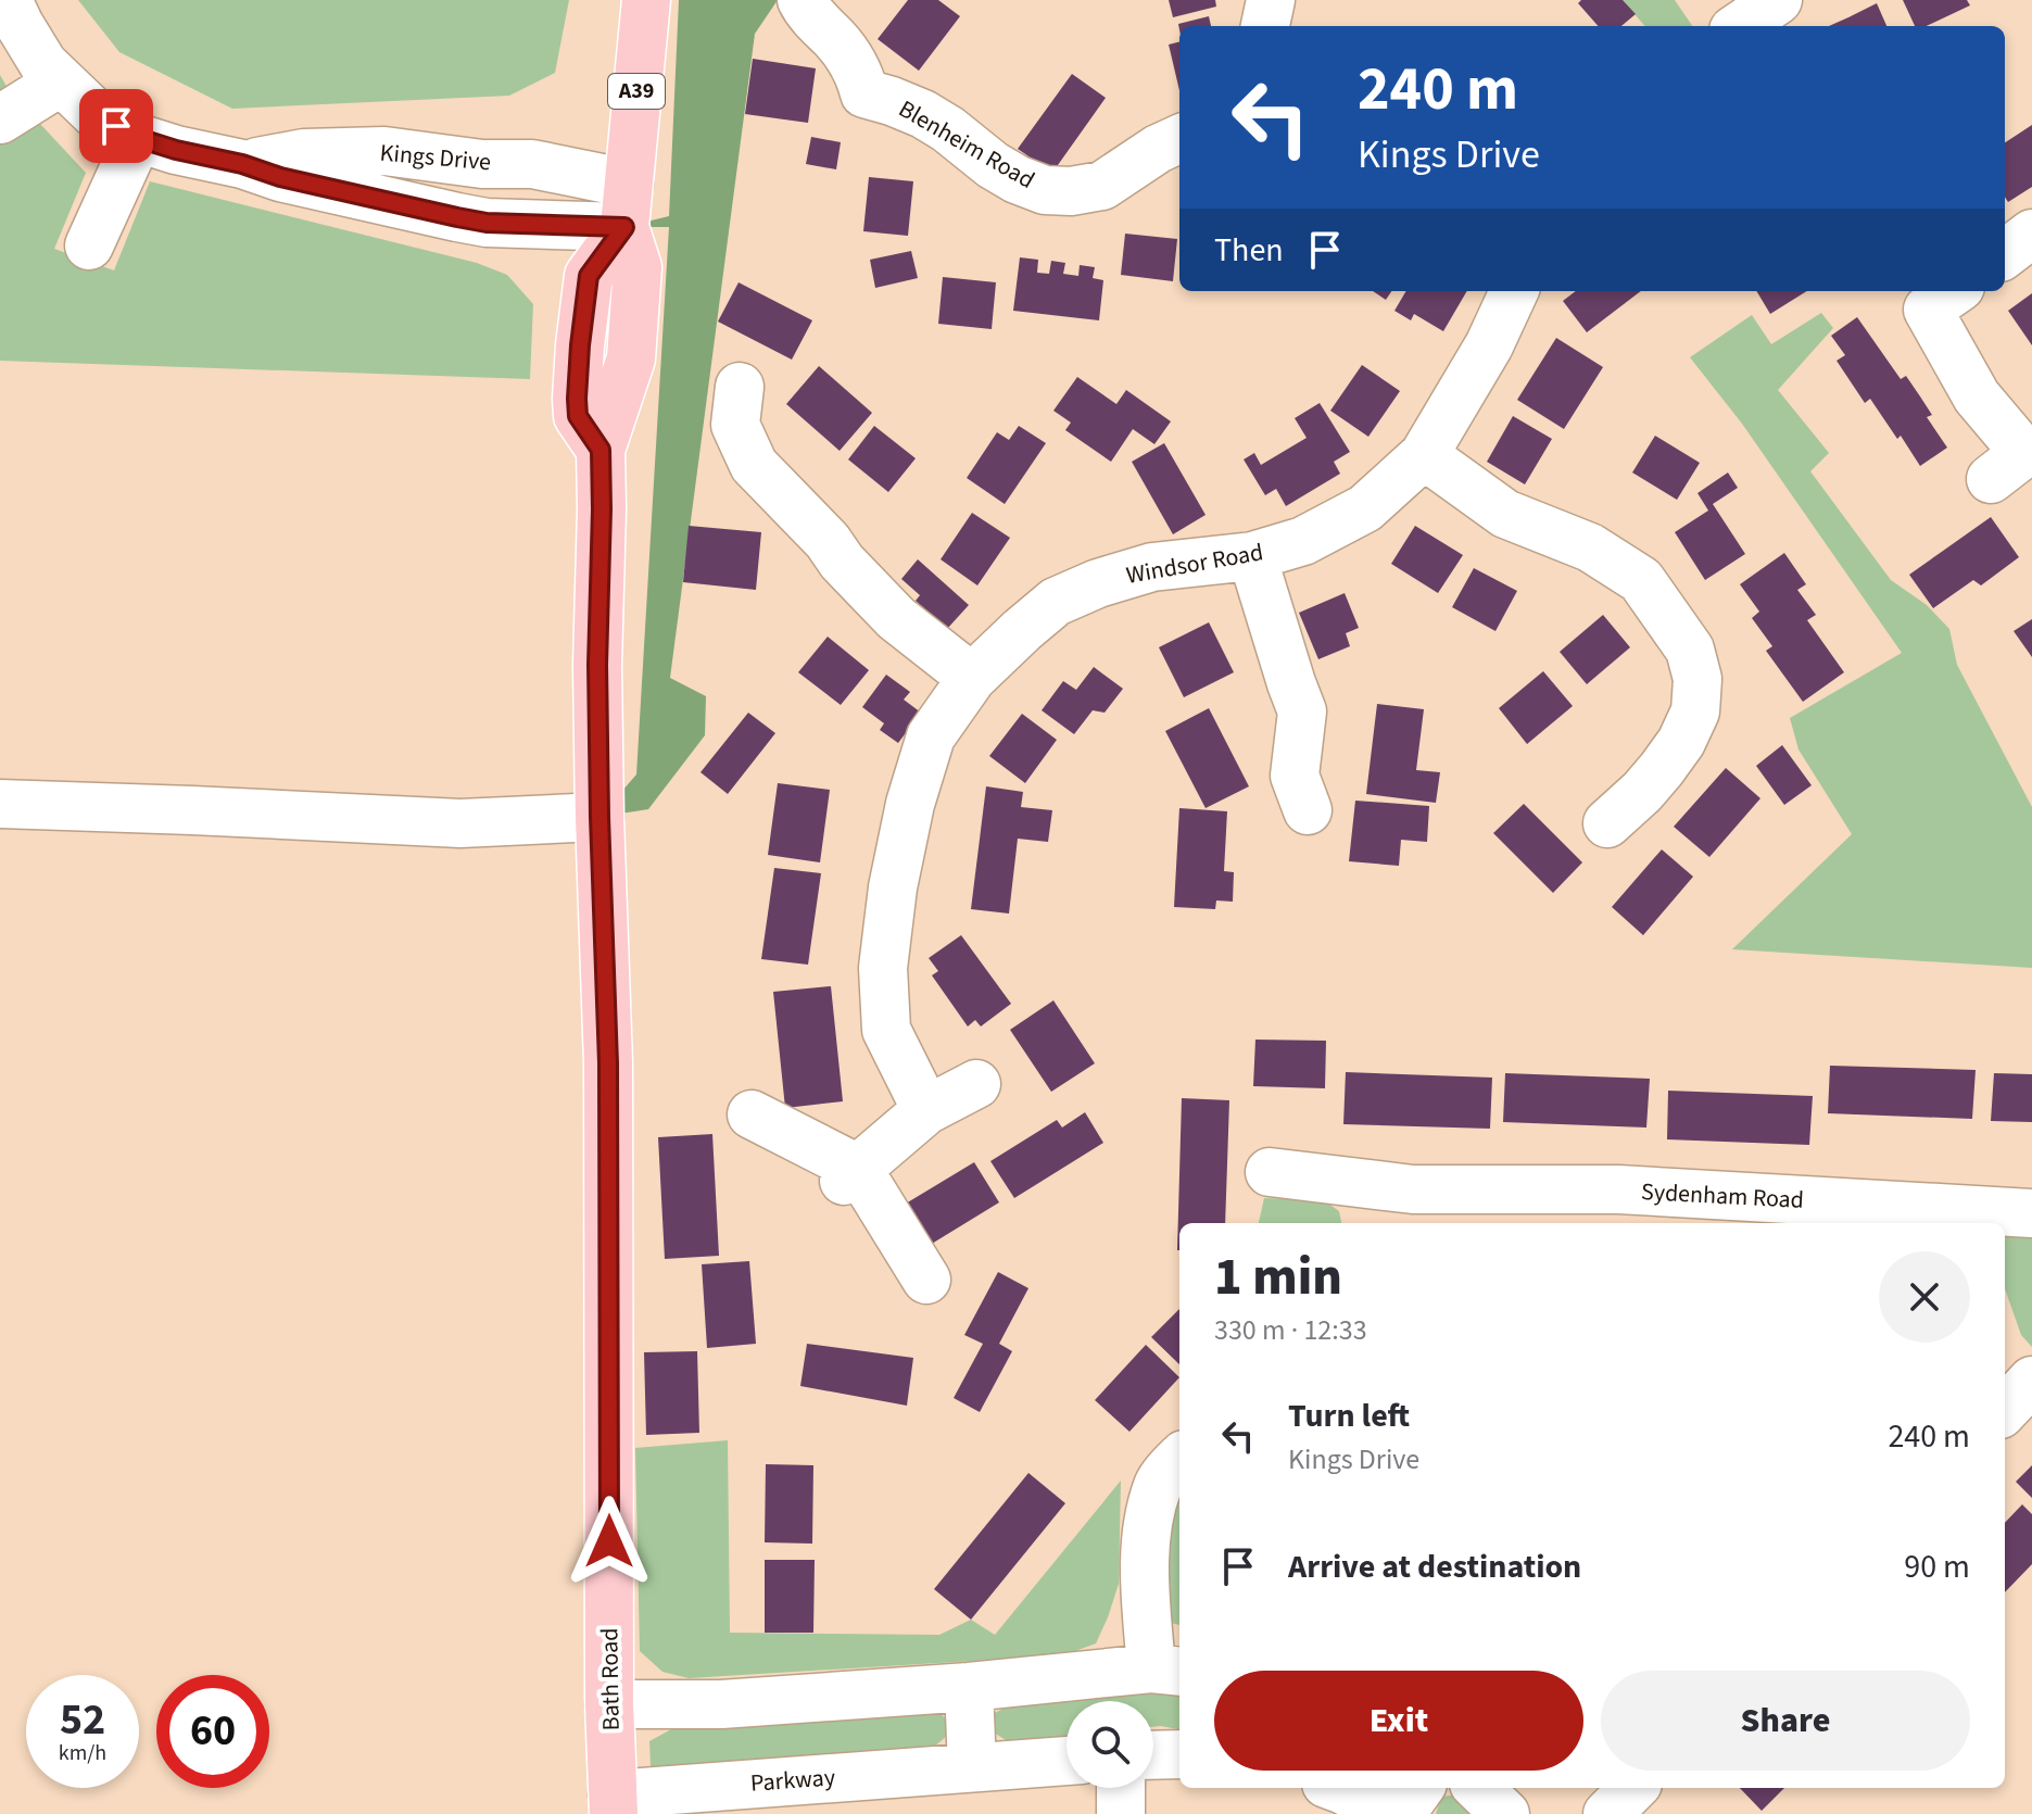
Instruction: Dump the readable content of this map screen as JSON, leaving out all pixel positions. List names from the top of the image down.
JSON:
{
  "streets": {
    "main road": ["A39", "Bath Road"],
    "street": [
      "Blenheim Road",
      "Kings Drive",
      "Windsor Road",
      "Sydenham Road",
      "Parkway"
    ]
  },
  "crossings": [
    ["A39", "Kings Drive"],
    ["A39", "Bath Road"],
    ["Kings Drive", "Bath Road"],
    ["Bath Road", "Parkway"]
  ],
  "page": {
    "turn": ["240 m", "Kings Drive"],
    "then": "Then",
    "heading": ["1 min", "330 m · 12:33"],
    "list": [
      {
        "name": "Turn left",
        "note": "Kings Drive",
        "value": "240 m"
      },
      {
        "name": "Arrive at destination",
        "value": "90 m"
      }
    ],
    "buttons": ["Exit", "Share"],
    "speed": "52 km/h",
    "limit": "60"
  }
}
